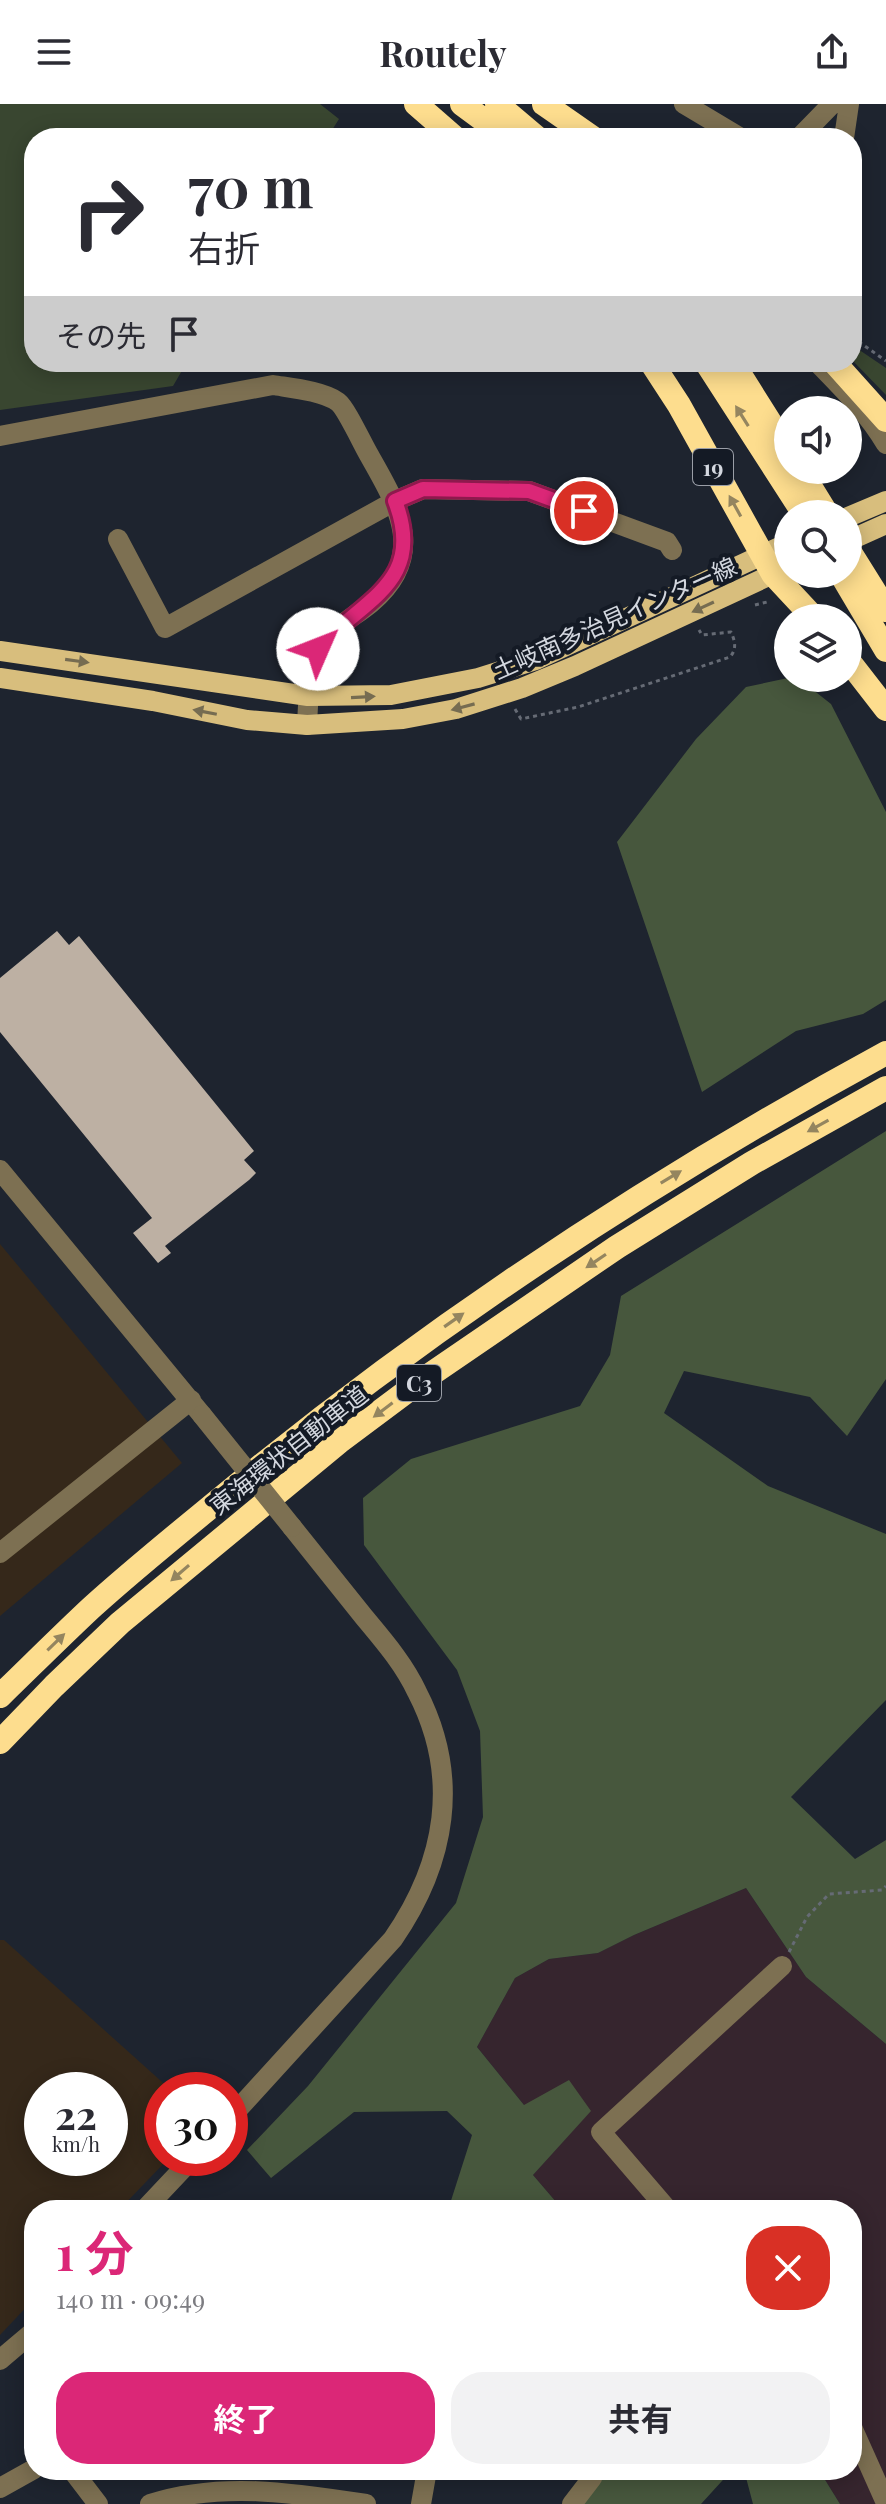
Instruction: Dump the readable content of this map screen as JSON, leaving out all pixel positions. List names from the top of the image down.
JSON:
{
  "streets": {
    "highway": ["19", "C3", "東海環状自動車道"],
    "main road": ["土岐南多治見インター線"]
  },
  "crossings": [
    ["19", "土岐南多治見インター線"]
  ],
  "page": {
    "header": "Routely",
    "turn": ["70 m", "右折"],
    "then": "その先",
    "speed": "22 km/h",
    "limit": "30",
    "heading": ["1 分", "140 m · 09:49"],
    "buttons": ["終了", "共有"]
  }
}
